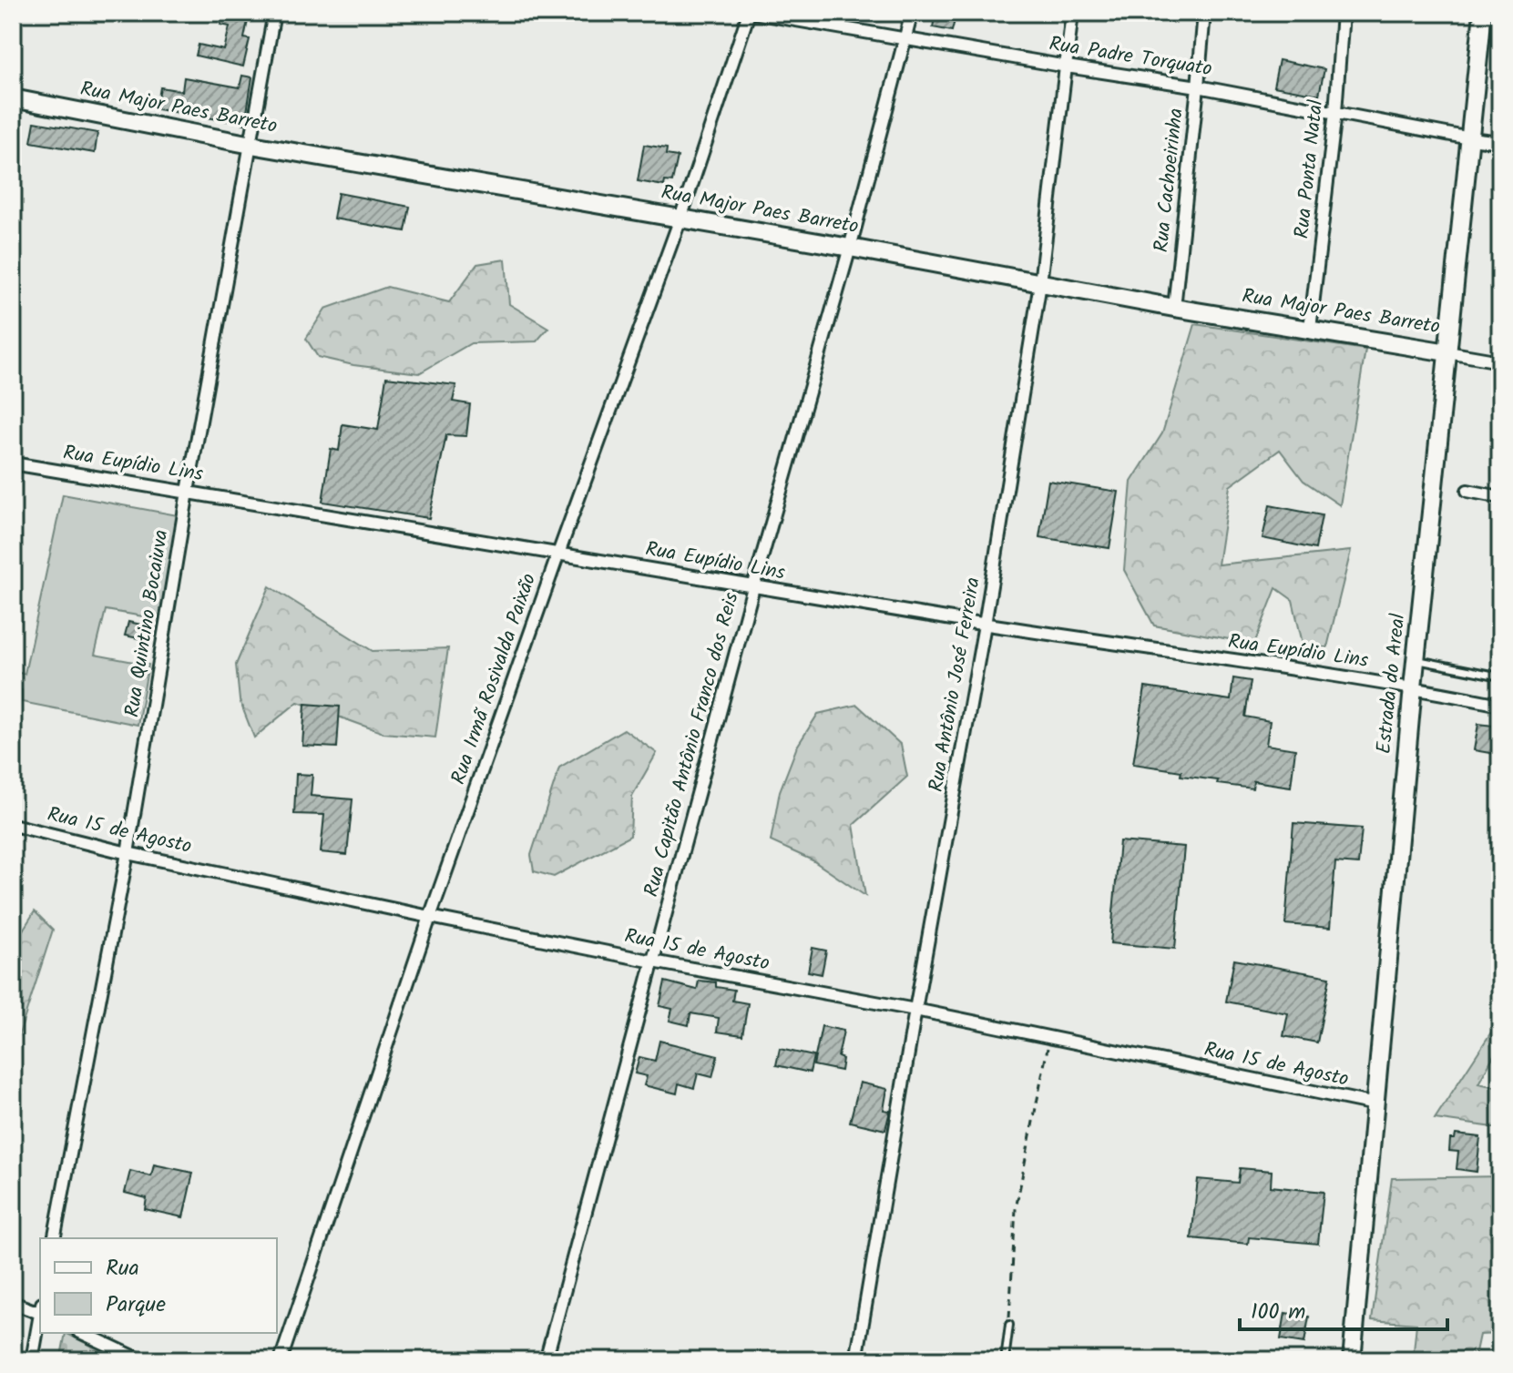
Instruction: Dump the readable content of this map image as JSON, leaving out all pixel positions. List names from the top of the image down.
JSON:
{
  "streets": {
    "street": [
      "Rua Padre Torquato",
      "Rua Major Paes Barreto",
      "Rua Ponta Natal",
      "Rua Cachoeirinha",
      "Rua Eupídio Lins",
      "Rua Quintino Bocaiuva",
      "Rua Irmã Rosivalda Paixão",
      "Estrada do Areal",
      "Rua Antônio José Ferreira",
      "Rua Capitão Antônio Franco dos Reis",
      "Rua 15 de Agosto"
    ]
  },
  "crossings": [
    ["Rua Padre Torquato", "Rua Ponta Natal"],
    ["Rua Padre Torquato", "Rua Cachoeirinha"],
    ["Rua Padre Torquato", "Rua Irmã Rosivalda Paixão"],
    ["Rua Padre Torquato", "Estrada do Areal"],
    ["Rua Padre Torquato", "Rua Antônio José Ferreira"],
    ["Rua Padre Torquato", "Rua Capitão Antônio Franco dos Reis"],
    ["Rua Major Paes Barreto", "Rua Ponta Natal"],
    ["Rua Major Paes Barreto", "Rua Cachoeirinha"],
    ["Rua Major Paes Barreto", "Rua Quintino Bocaiuva"],
    ["Rua Major Paes Barreto", "Rua Irmã Rosivalda Paixão"],
    ["Rua Major Paes Barreto", "Estrada do Areal"],
    ["Rua Major Paes Barreto", "Rua Antônio José Ferreira"],
    ["Rua Major Paes Barreto", "Rua Capitão Antônio Franco dos Reis"],
    ["Rua Eupídio Lins", "Rua Quintino Bocaiuva"],
    ["Rua Eupídio Lins", "Rua Irmã Rosivalda Paixão"],
    ["Rua Eupídio Lins", "Estrada do Areal"],
    ["Rua Eupídio Lins", "Rua Antônio José Ferreira"],
    ["Rua Eupídio Lins", "Rua Capitão Antônio Franco dos Reis"],
    ["Rua Quintino Bocaiuva", "Rua 15 de Agosto"],
    ["Rua Irmã Rosivalda Paixão", "Rua 15 de Agosto"],
    ["Estrada do Areal", "Rua 15 de Agosto"],
    ["Rua Antônio José Ferreira", "Rua 15 de Agosto"],
    ["Rua Capitão Antônio Franco dos Reis", "Rua 15 de Agosto"]
  ],
  "legend": ["Rua", "Parque"],
  "scale_bar": "100 m"
}
